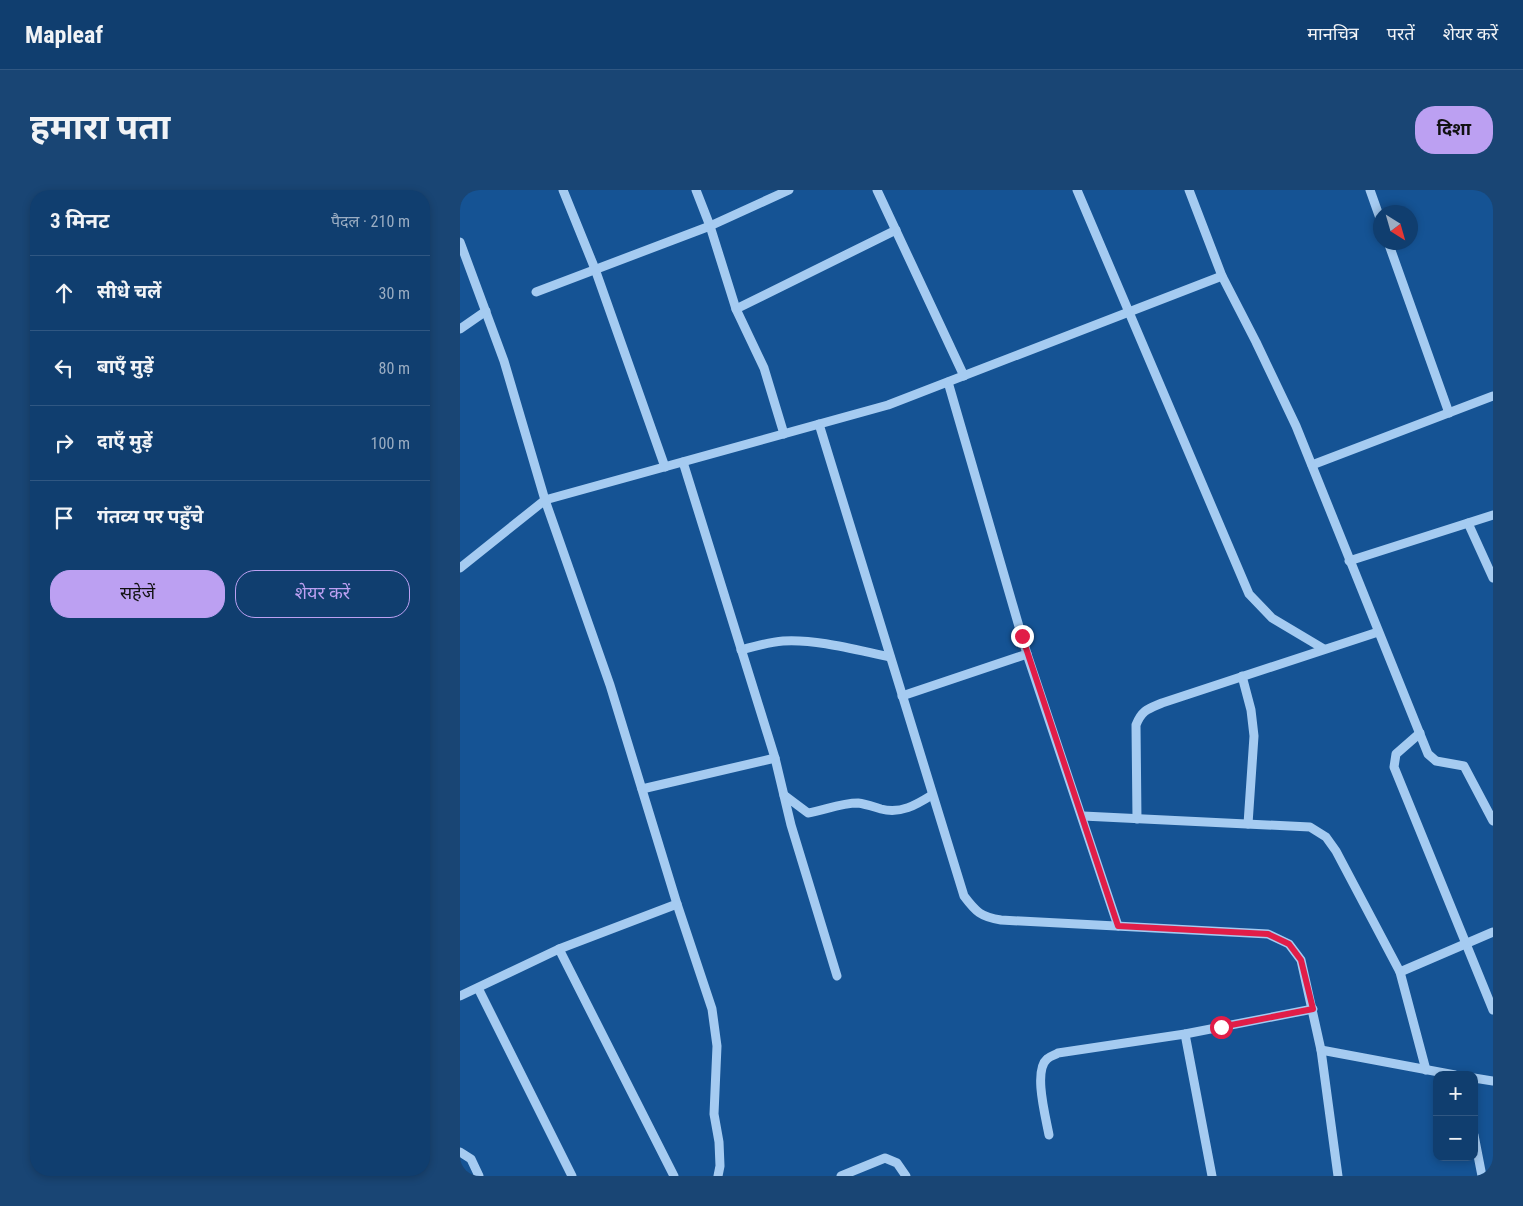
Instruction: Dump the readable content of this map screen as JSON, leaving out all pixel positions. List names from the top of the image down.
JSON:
{
  "north": "bottom right",
  "page": {
    "header": "Mapleaf",
    "nav": ["मानचित्र", "परतें", "शेयर करें"],
    "buttons": [
      "दिशा",
      ["सहेजें", "शेयर करें"]
    ],
    "title": "हमारा पता",
    "heading": ["3 मिनट", "पैदल · 210 m"],
    "list": [
      ["सीधे चलें", "30 m"],
      ["बाएँ मुड़ें", "80 m"],
      ["दाएँ मुड़ें", "100 m"],
      "गंतव्य पर पहुँचे"
    ],
    "map_buttons": ["+", "−"]
  }
}
